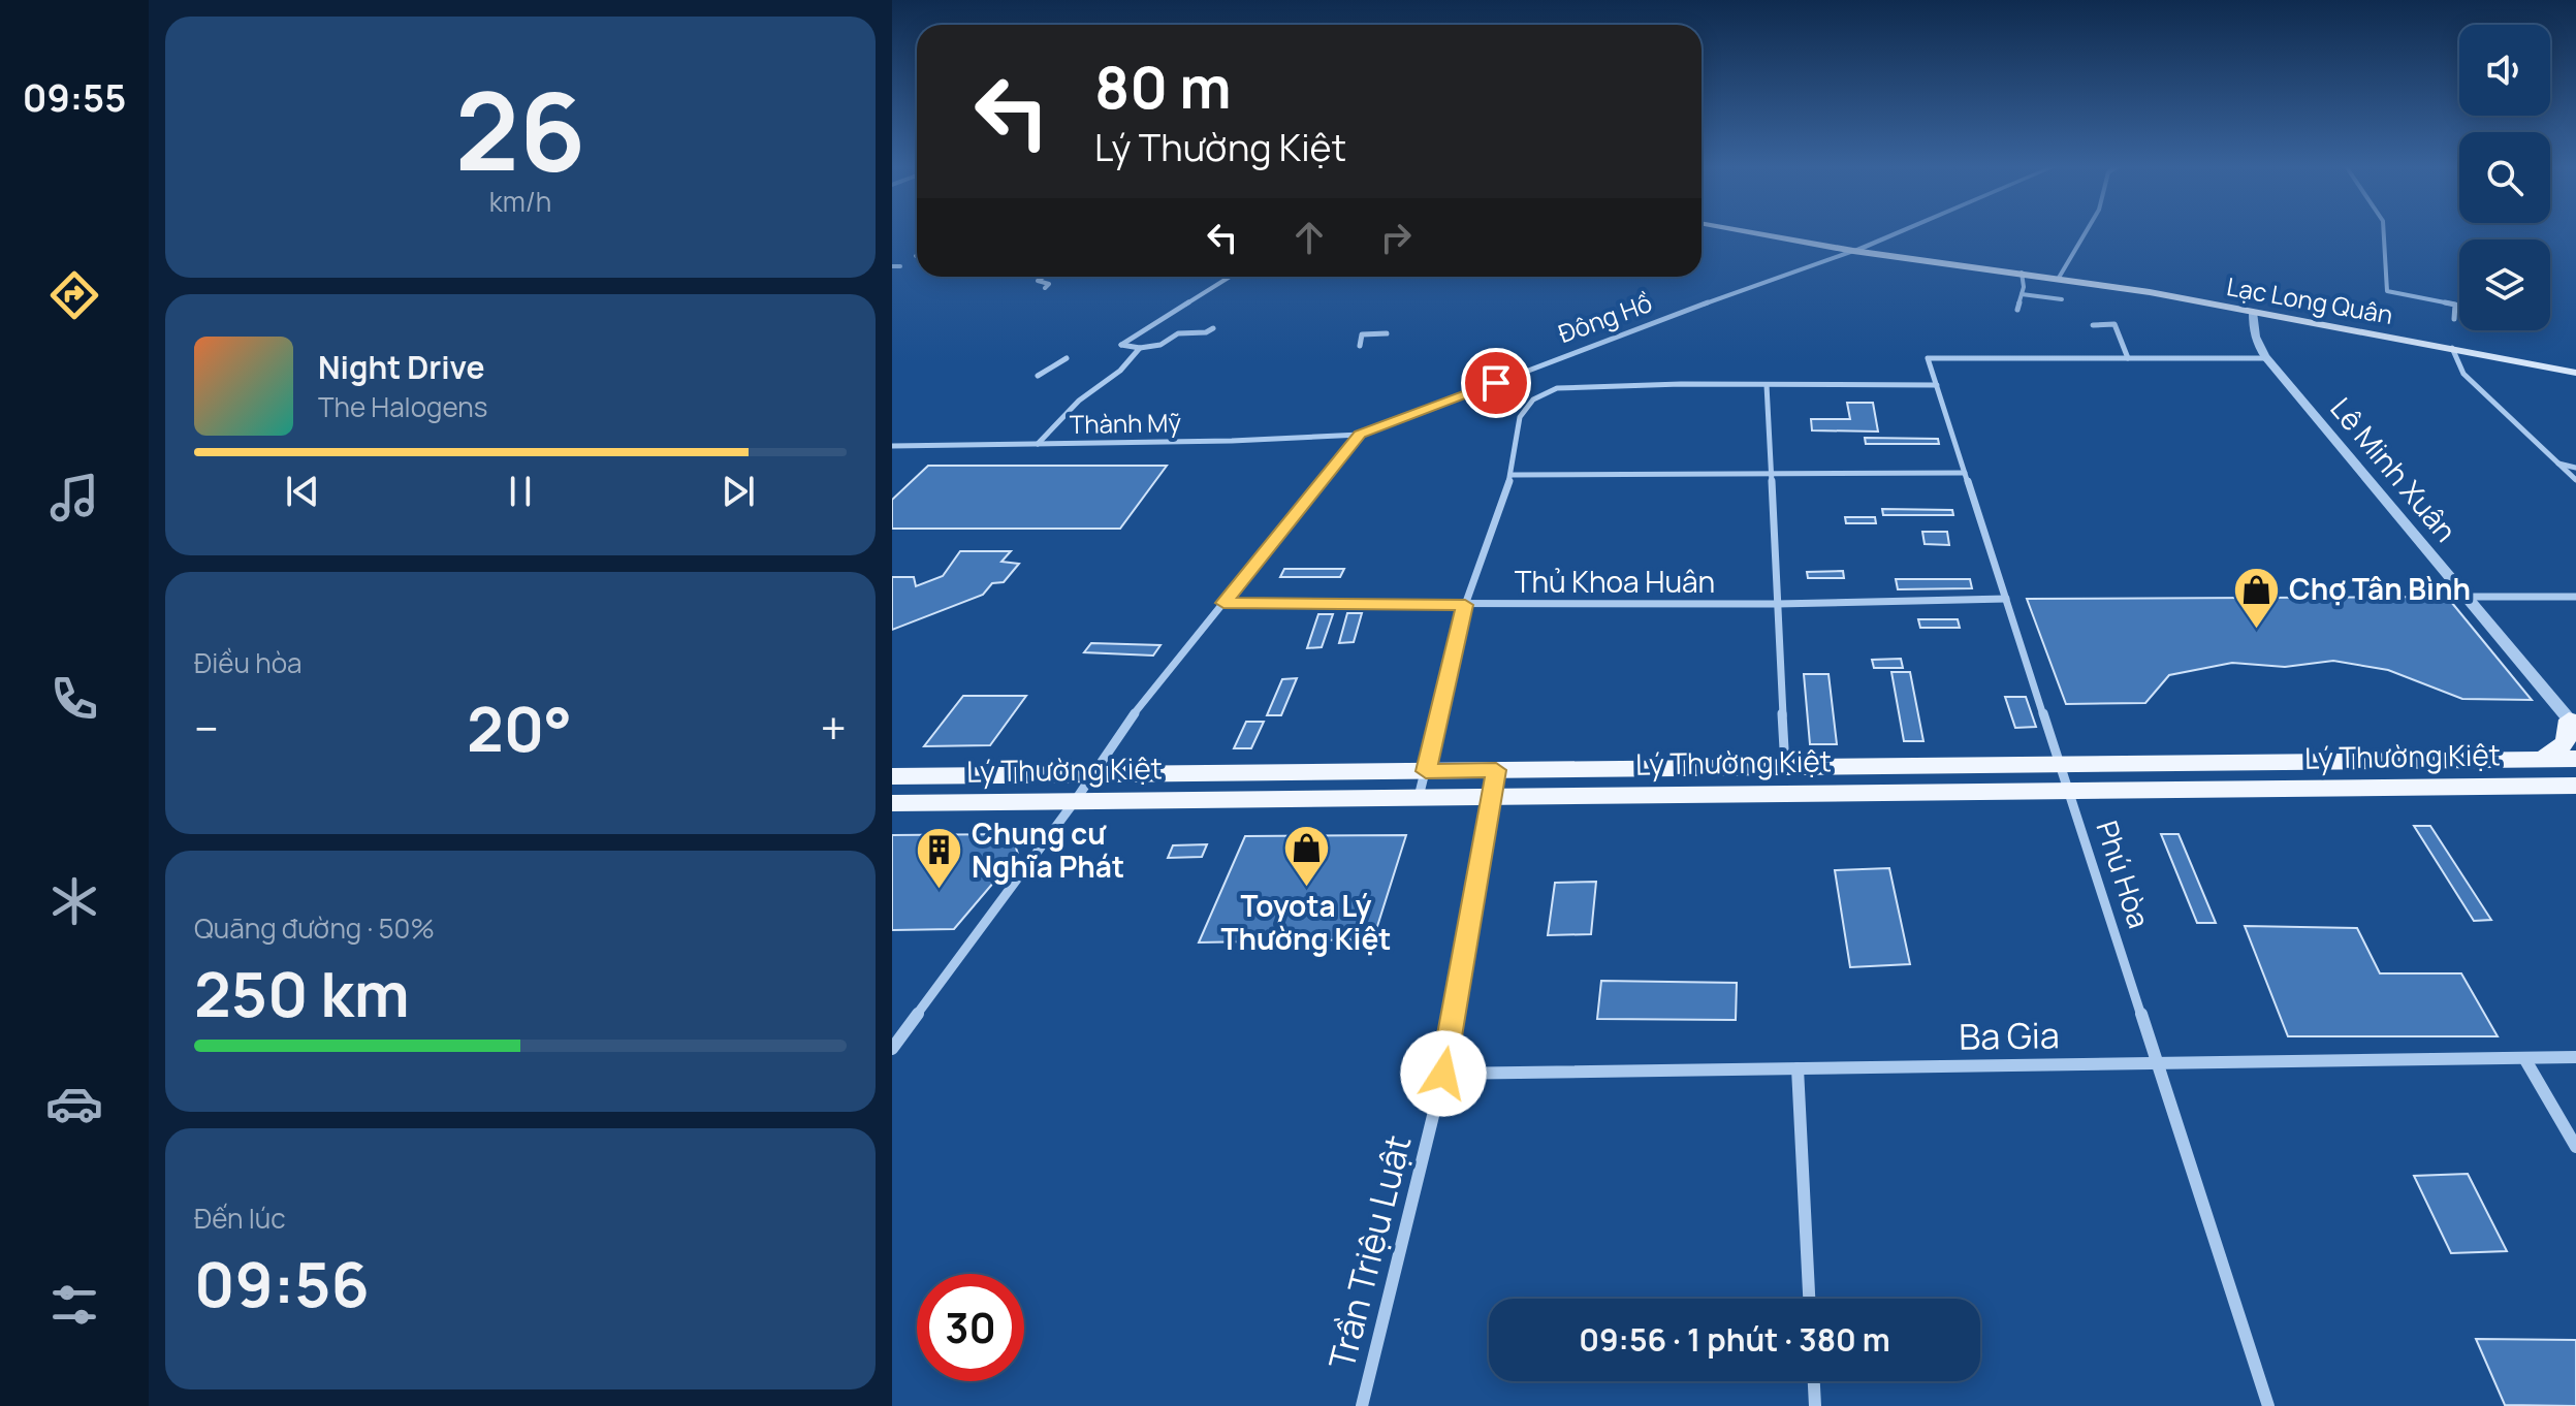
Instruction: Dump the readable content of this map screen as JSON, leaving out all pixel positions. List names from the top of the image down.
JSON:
{
  "streets": {
    "main road": ["Lạc Long Quân", "Lý Thường Kiệt"],
    "street": [
      "Đông Hồ",
      "Thành Mỹ",
      "Lê Minh Xuân",
      "Thủ Khoa Huân",
      "Phú Hòa",
      "Ba Gia",
      "Trần Triệu Luật"
    ]
  },
  "crossings": [
    ["Lạc Long Quân", "Đông Hồ"],
    ["Lạc Long Quân", "Lê Minh Xuân"],
    ["Đông Hồ", "Thành Mỹ"],
    ["Đông Hồ", "Thủ Khoa Huân"],
    ["Đông Hồ", "Lý Thường Kiệt"],
    ["Thủ Khoa Huân", "Phú Hòa"],
    ["Lý Thường Kiệt", "Phú Hòa"],
    ["Lý Thường Kiệt", "Trần Triệu Luật"],
    ["Phú Hòa", "Ba Gia"],
    ["Ba Gia", "Trần Triệu Luật"]
  ],
  "places": {
    "shop": ["Chợ Tân Bình", "Toyota Lý Thường Kiệt"],
    "building": ["Chung cư Nghĩa Phát"]
  },
  "page": {
    "tabs": "09:55",
    "tile": [
      ["26", "km/h"],
      "Điều hòa",
      ["Quãng đường · 50%", "250 km"],
      ["Đến lúc", "09:56"]
    ],
    "turn": ["80 m", "Lý Thường Kiệt"],
    "song": ["Night Drive", "The Halogens"],
    "heat": ["−", "20°", "+"],
    "limit": "30",
    "trip": "09:56 · 1 phút · 380 m"
  }
}
